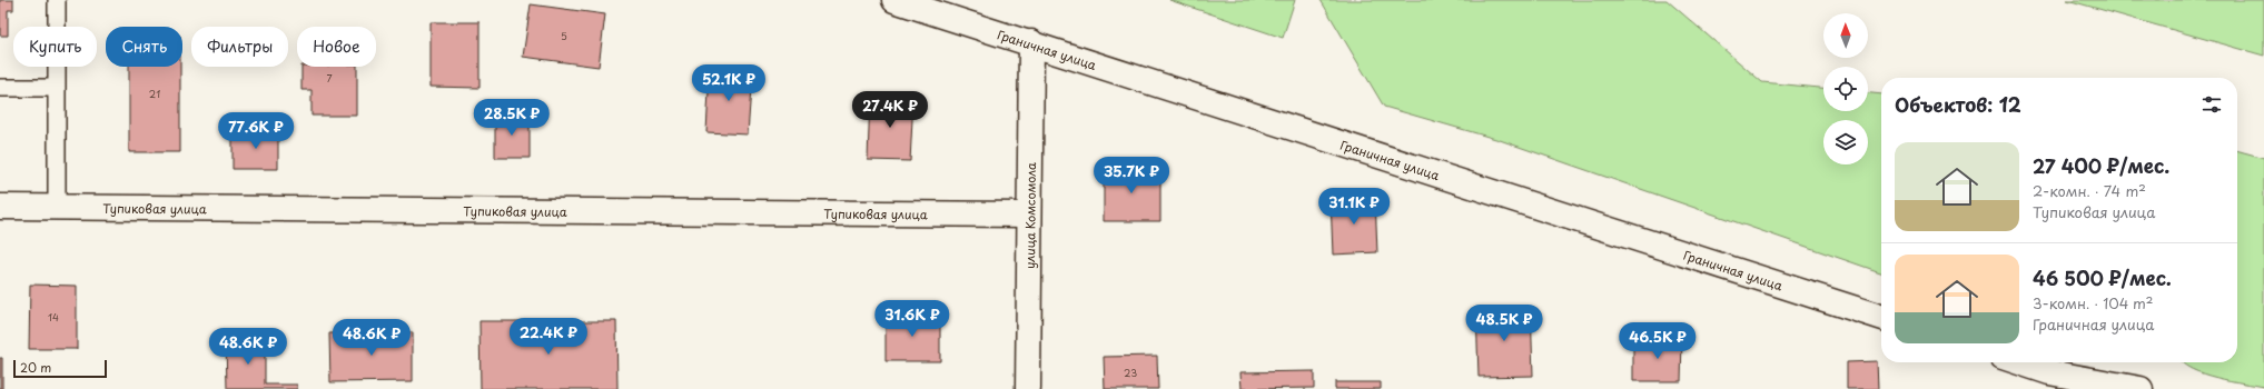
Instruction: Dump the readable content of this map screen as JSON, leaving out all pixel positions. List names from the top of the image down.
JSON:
{
  "streets": {
    "street": ["Граничная улица", "Тупиковая улица", "улица Комсомола"]
  },
  "crossings": [
    ["Граничная улица", "улица Комсомола"],
    ["Тупиковая улица", "улица Комсомола"]
  ],
  "house_numbers": [
    "5",
    "7",
    "21",
    "14",
    "23"
  ],
  "scale_bar": "20 m",
  "north": "top",
  "page": {
    "chip": [
      "Купить",
      "Снять",
      "Фильтры",
      "Новое"
    ],
    "price": [
      "52.1K ₽",
      "27.4K ₽",
      "28.5K ₽",
      "77.6K ₽",
      "35.7K ₽",
      "31.1K ₽",
      "31.6K ₽",
      "48.5K ₽",
      "22.4K ₽",
      "48.6K ₽",
      "46.5K ₽",
      "48.6K ₽"
    ],
    "heading": "Объектов: 12",
    "list": [
      {
        "name": "27 400 ₽/мес.",
        "note": "2-комн. · 74 m² · Тупиковая улица"
      },
      {
        "name": "46 500 ₽/мес.",
        "note": "3-комн. · 104 m² · Граничная улица"
      }
    ],
    "scale": "20 m"
  }
}
